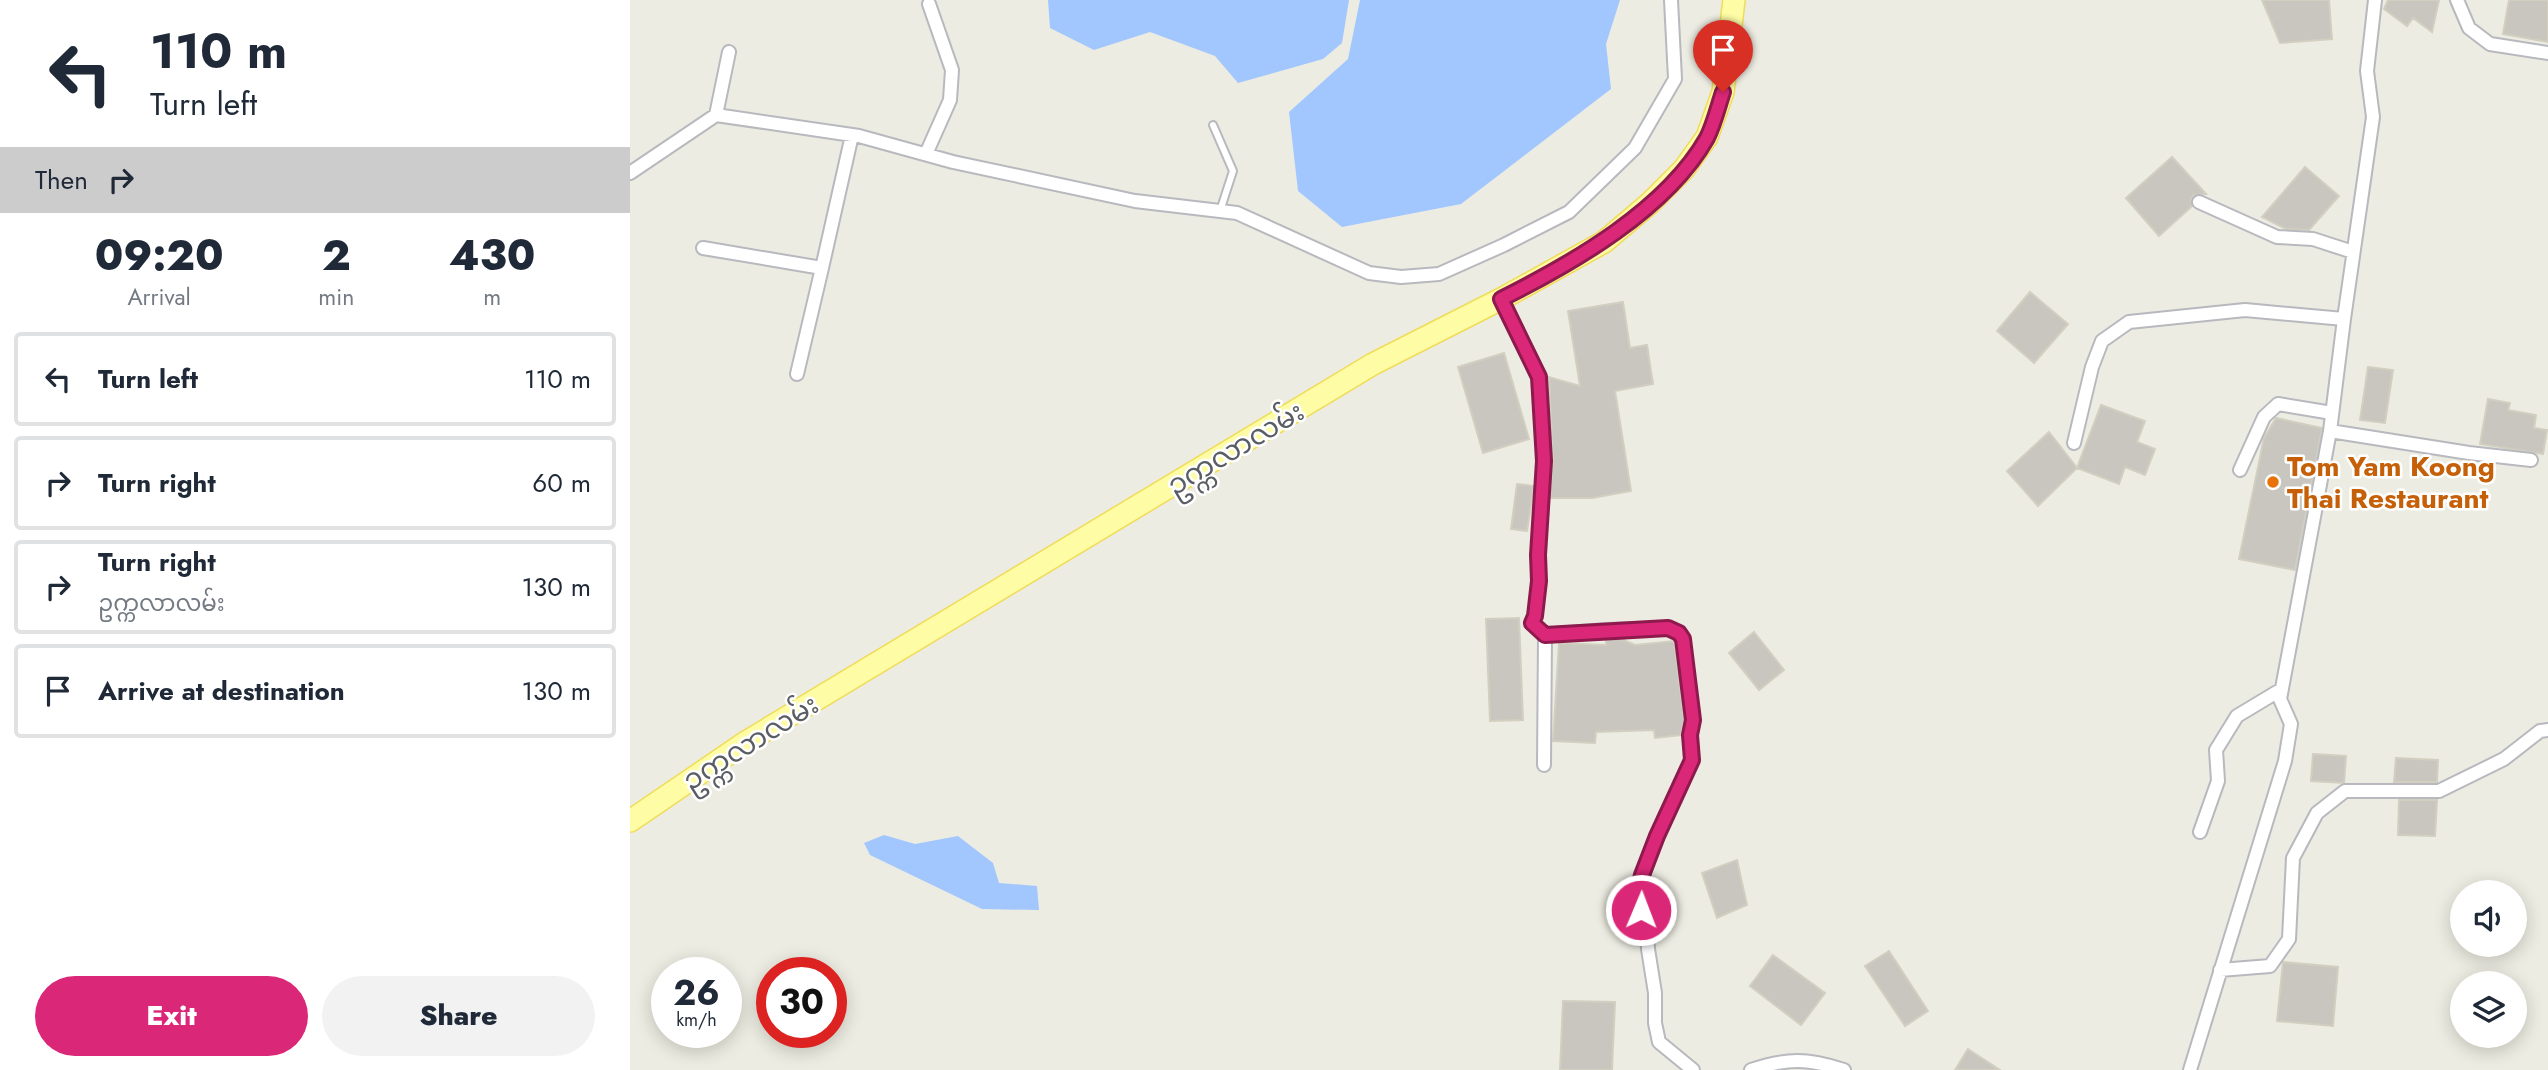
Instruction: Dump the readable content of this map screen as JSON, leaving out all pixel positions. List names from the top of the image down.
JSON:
{
  "streets": {
    "main road": ["ဥက္ကလာလမ်း"]
  },
  "places": ["Tom Yam Koong Thai Restaurant"],
  "page": {
    "turn": ["110 m", "Turn left"],
    "then": "Then",
    "eta": [
      "09:20",
      "Arrival",
      "2",
      "min",
      "430",
      "m"
    ],
    "list": [
      {
        "name": "Turn left",
        "value": "110 m"
      },
      {
        "name": "Turn right",
        "value": "60 m"
      },
      {
        "name": "Turn right",
        "note": "ဥက္ကလာလမ်း",
        "value": "130 m"
      },
      {
        "name": "Arrive at destination",
        "value": "130 m"
      }
    ],
    "speed": "26 km/h",
    "limit": "30",
    "buttons": ["Exit", "Share"]
  }
}
